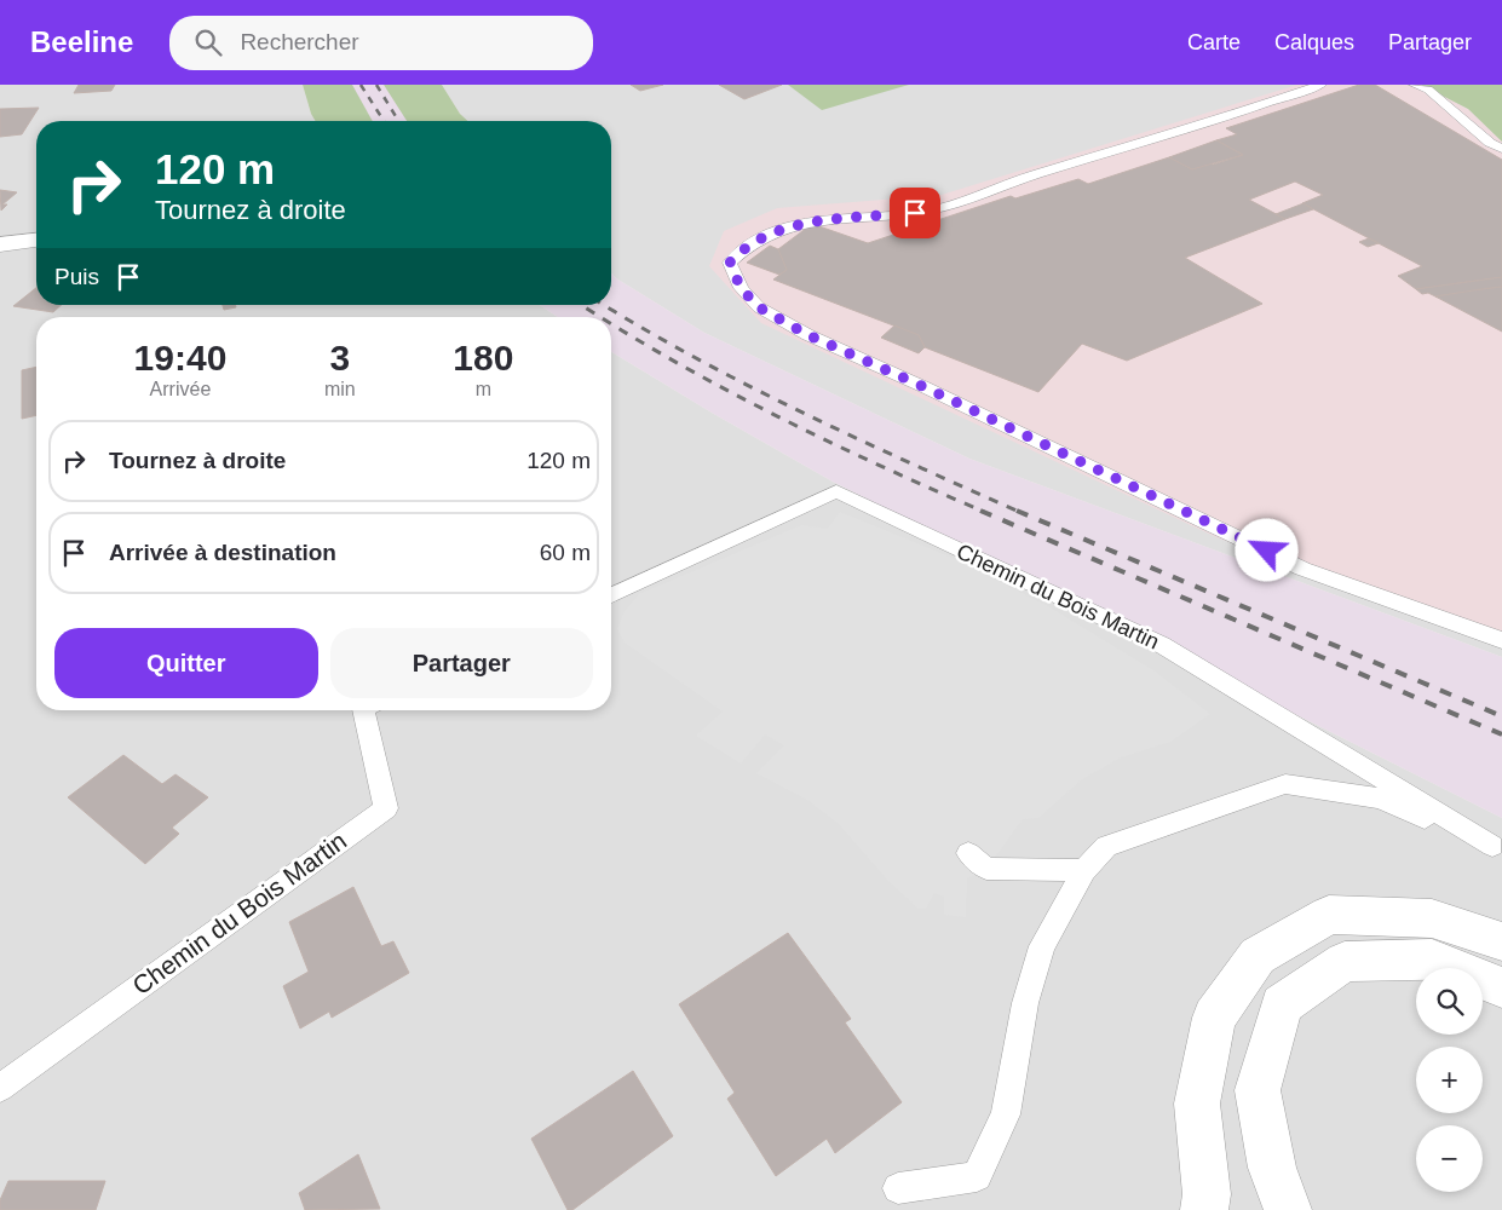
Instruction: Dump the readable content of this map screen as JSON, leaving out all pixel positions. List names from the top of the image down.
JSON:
{
  "streets": {
    "lane": ["Chemin du Bois Martin"]
  },
  "page": {
    "header": "Beeline",
    "search": "Rechercher",
    "nav": ["Carte", "Calques", "Partager"],
    "turn": ["120 m", "Tournez à droite"],
    "then": "Puis",
    "eta": [
      "19:40",
      "Arrivée",
      "3",
      "min",
      "180",
      "m"
    ],
    "list": [
      {
        "name": "Tournez à droite",
        "value": "120 m"
      },
      {
        "name": "Arrivée à destination",
        "value": "60 m"
      }
    ],
    "buttons": ["Quitter", "Partager"],
    "map_buttons": ["+", "−"]
  }
}
